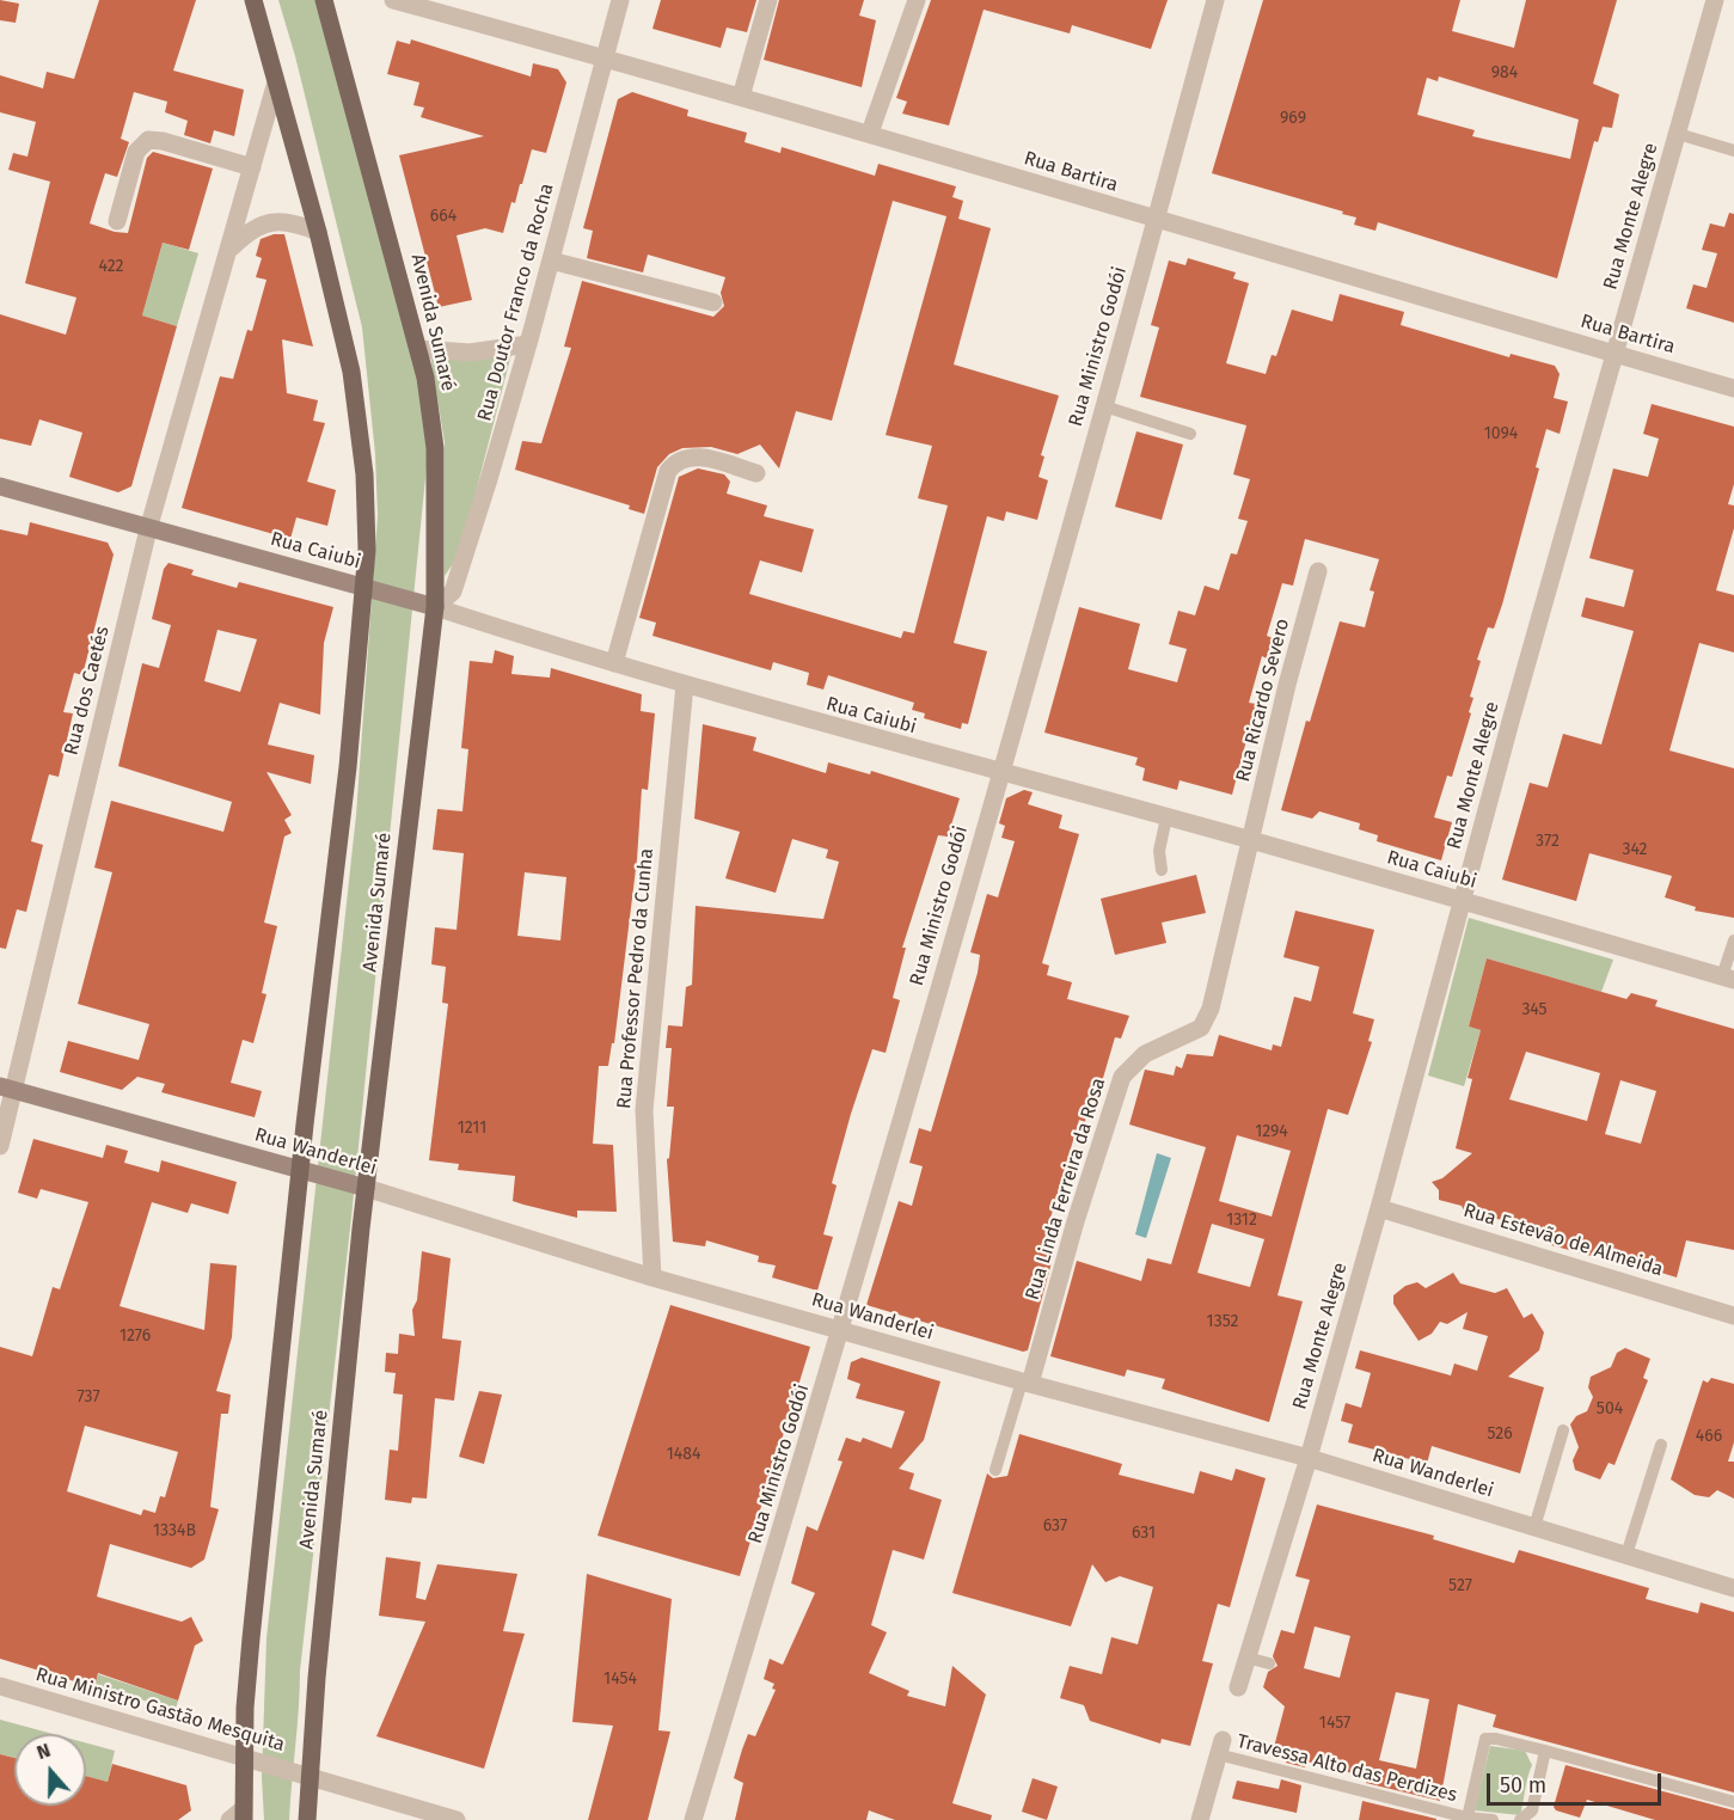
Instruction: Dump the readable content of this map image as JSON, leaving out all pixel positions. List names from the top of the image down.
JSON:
{
  "streets": {
    "main road": ["Avenida Sumaré", "Rua Caiubi", "Rua Wanderlei"],
    "street": [
      "Rua Bartira",
      "Rua Monte Alegre",
      "Rua Doutor Franco da Rocha",
      "Rua Ministro Godói",
      "Rua dos Caetés",
      "Rua Ricardo Severo",
      "Rua Professor Pedro da Cunha",
      "Rua Linda Ferreira da Rosa",
      "Rua Estevão de Almeida",
      "Rua Ministro Gastão Mesquita"
    ],
    "lane": ["Travessa Alto das Perdizes"]
  },
  "crossings": [
    ["Rua Bartira", "Rua Monte Alegre"],
    ["Rua Bartira", "Rua Doutor Franco da Rocha"],
    ["Rua Bartira", "Rua Ministro Godói"],
    ["Rua Monte Alegre", "Rua Caiubi"],
    ["Rua Monte Alegre", "Rua Wanderlei"],
    ["Rua Monte Alegre", "Rua Estevão de Almeida"],
    ["Rua Doutor Franco da Rocha", "Avenida Sumaré"],
    ["Rua Doutor Franco da Rocha", "Rua Caiubi"],
    ["Avenida Sumaré", "Rua Caiubi"],
    ["Avenida Sumaré", "Rua Wanderlei"],
    ["Avenida Sumaré", "Rua Ministro Gastão Mesquita"],
    ["Rua Ministro Godói", "Rua Caiubi"],
    ["Rua Ministro Godói", "Rua Wanderlei"],
    ["Rua Caiubi", "Rua dos Caetés"],
    ["Rua Caiubi", "Rua Ricardo Severo"],
    ["Rua Caiubi", "Rua Professor Pedro da Cunha"],
    ["Rua Caiubi", "Rua Linda Ferreira da Rosa"],
    ["Rua dos Caetés", "Rua Wanderlei"],
    ["Rua Ricardo Severo", "Rua Linda Ferreira da Rosa"],
    ["Rua Professor Pedro da Cunha", "Rua Wanderlei"],
    ["Rua Wanderlei", "Rua Linda Ferreira da Rosa"]
  ],
  "house_numbers": [
    "984",
    "969",
    "664",
    "422",
    "1094",
    "372",
    "342",
    "345",
    "1211",
    "1294",
    "1312",
    "1352",
    "1276",
    "737",
    "504",
    "526",
    "466",
    "1484",
    "637",
    "1334B",
    "631",
    "527",
    "1454",
    "1457"
  ],
  "scale_bar": "50 m",
  "north": "top"
}
